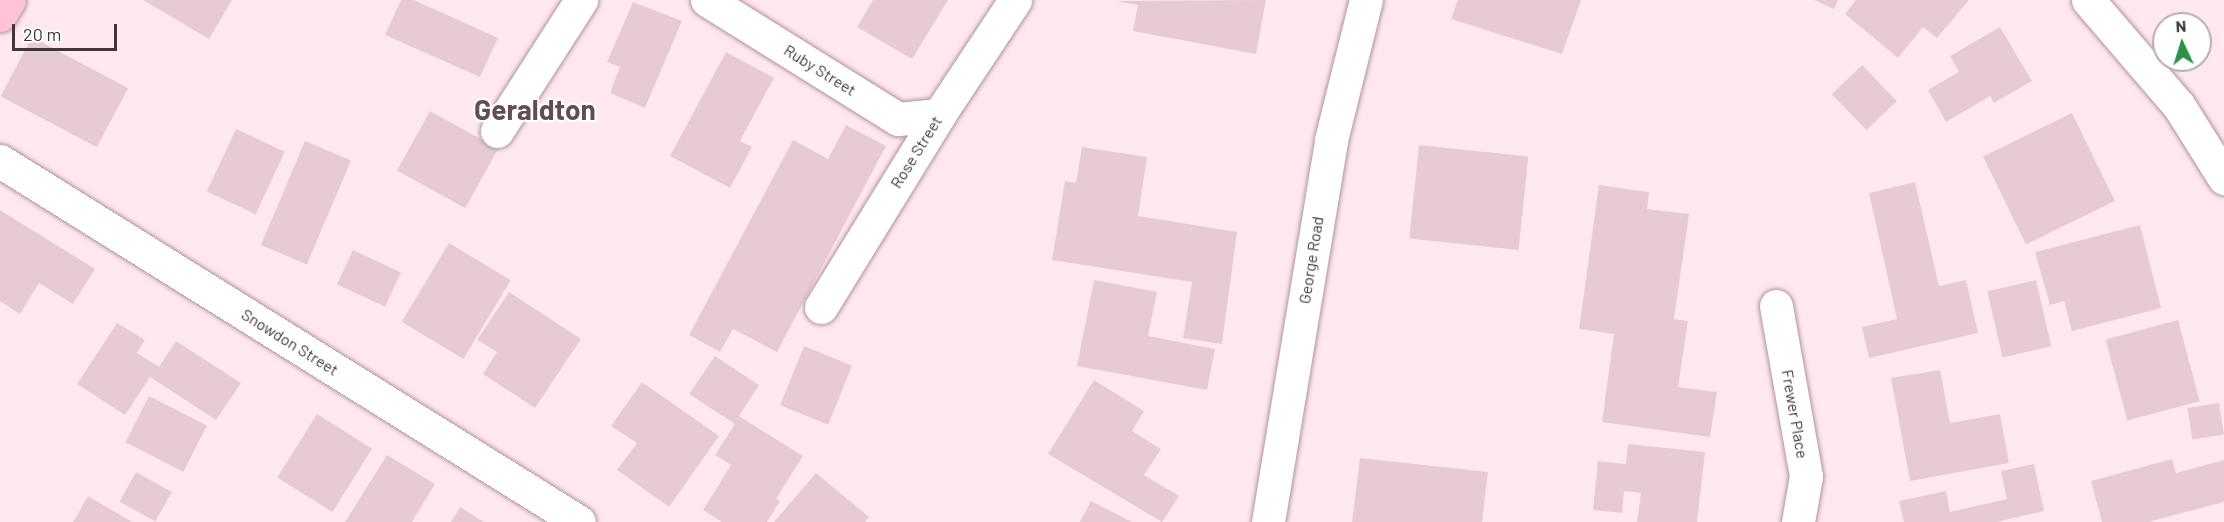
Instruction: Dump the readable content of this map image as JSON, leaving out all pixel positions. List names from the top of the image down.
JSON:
{
  "streets": {
    "street": [
      "Ruby Street",
      "Rose Street",
      "George Road",
      "Snowdon Street",
      "Frewer Place"
    ]
  },
  "crossings": [
    ["Ruby Street", "Rose Street"]
  ],
  "districts": ["Geraldton"],
  "scale_bar": "20 m",
  "north": "top"
}
